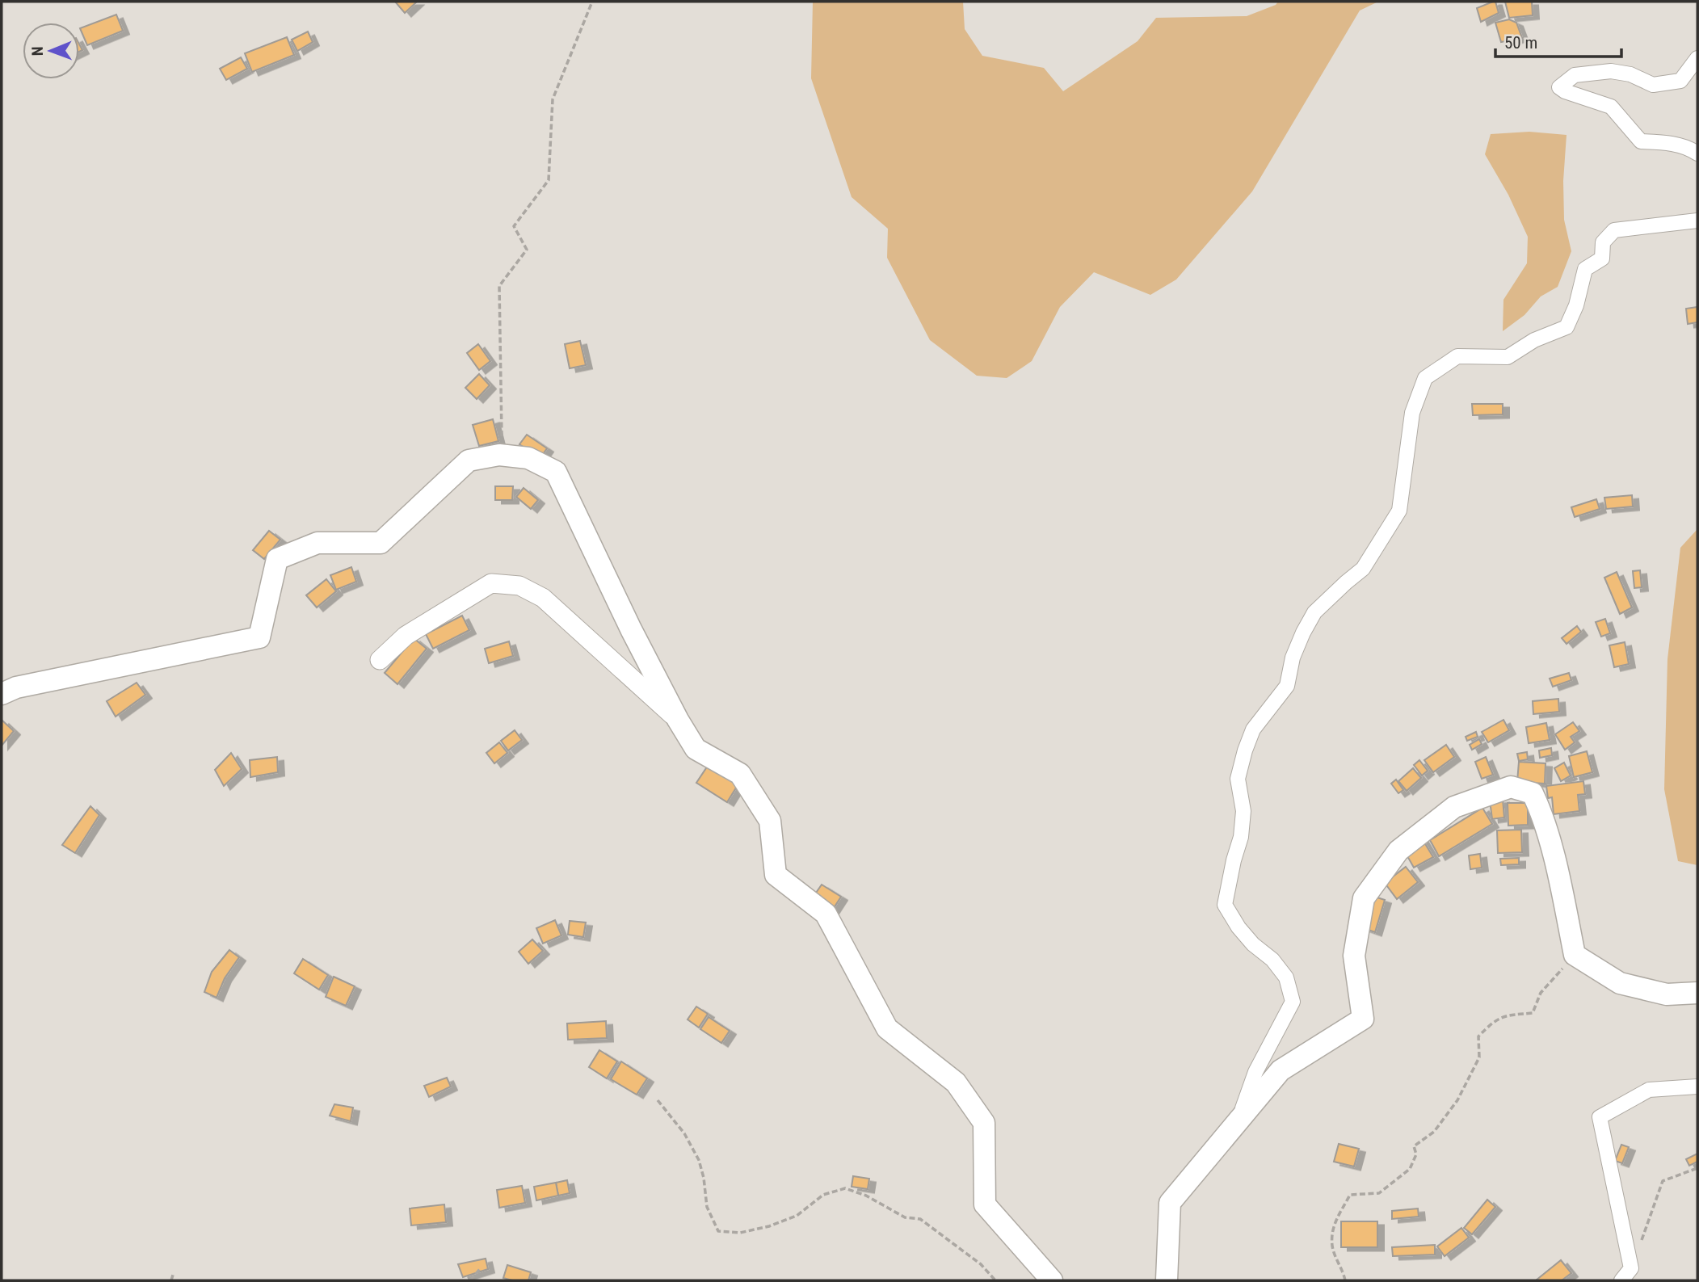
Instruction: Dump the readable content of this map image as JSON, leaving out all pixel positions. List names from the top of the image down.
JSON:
{
  "scale_bar": "50 m",
  "north": "left"
}
